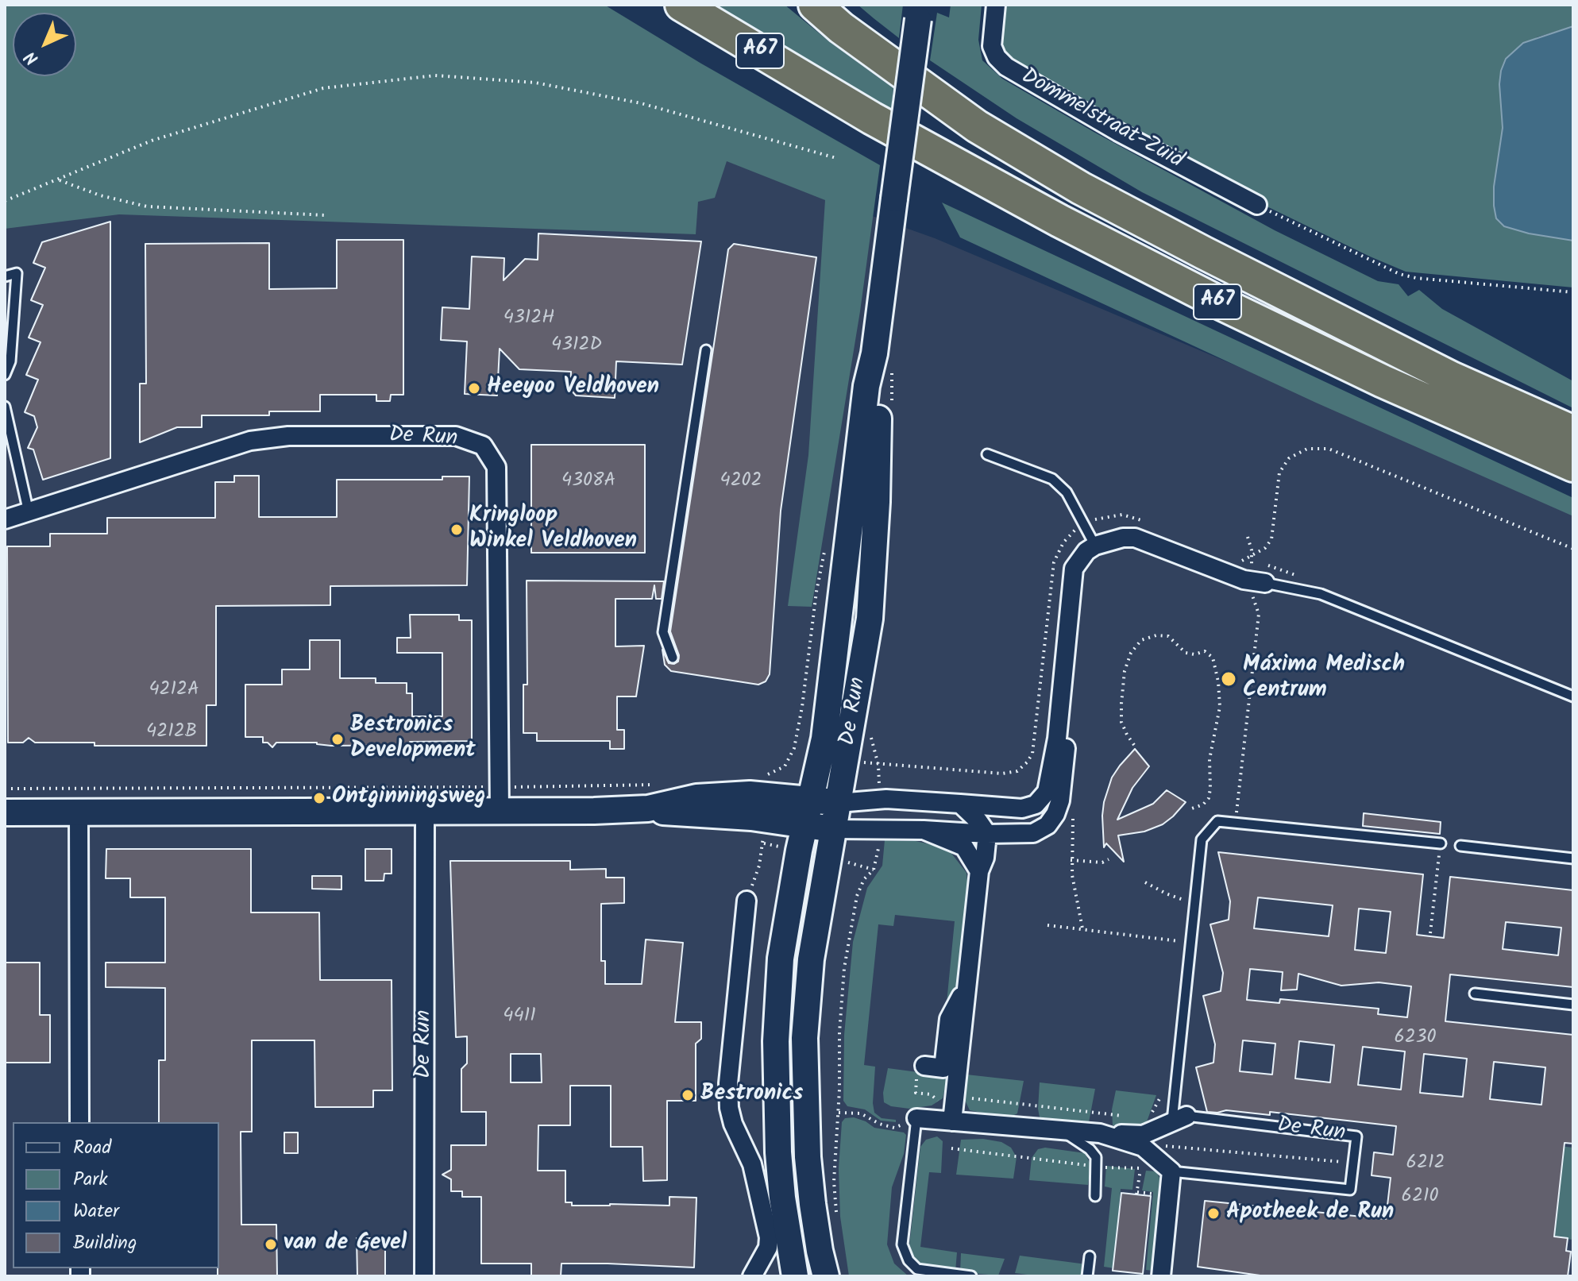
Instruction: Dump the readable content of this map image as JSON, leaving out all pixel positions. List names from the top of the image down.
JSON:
{
  "streets": {
    "highway": ["A67"],
    "main road": ["De Run"],
    "street": ["Dommelstraat-Zuid"]
  },
  "places": [
    "Heeyoo Veldhoven",
    "Kringloop Winkel Veldhoven",
    "Máxima Medisch Centrum",
    "Bestronics Development",
    "Ontginningsweg",
    "Bestronics",
    "Apotheek de Run",
    "van de Gevel"
  ],
  "house_numbers": [
    "4312H",
    "4312D",
    "4308A",
    "4202",
    "4212A",
    "4212B",
    "4411",
    "6230",
    "6212",
    "6210"
  ],
  "legend": [
    "Road",
    "Park",
    "Water",
    "Building"
  ],
  "north": "bottom left"
}
